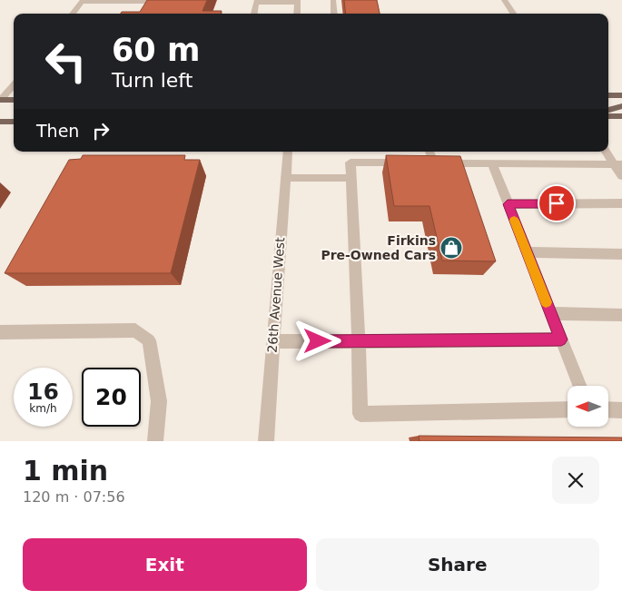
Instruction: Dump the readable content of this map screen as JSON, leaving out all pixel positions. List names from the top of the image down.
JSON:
{
  "streets": {
    "street": ["26th Avenue West"]
  },
  "places": {
    "shop": ["Firkins Pre-Owned Cars"]
  },
  "north": "left",
  "page": {
    "turn": ["60 m", "Turn left"],
    "then": "Then",
    "speed": "16 km/h",
    "limit": "20",
    "heading": ["1 min", "120 m · 07:56"],
    "buttons": ["Exit", "Share"]
  }
}
